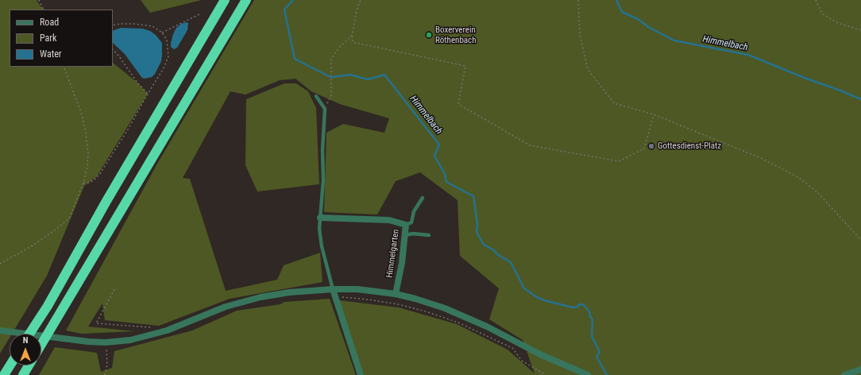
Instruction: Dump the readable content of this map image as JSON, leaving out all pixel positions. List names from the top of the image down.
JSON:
{
  "streets": {
    "street": ["Himmelgarten"]
  },
  "water": ["Himmelbach"],
  "places": ["Boxerverein Röthenbach", "Gottesdienst-Platz"],
  "legend": ["Road", "Park", "Water"],
  "north": "top"
}
